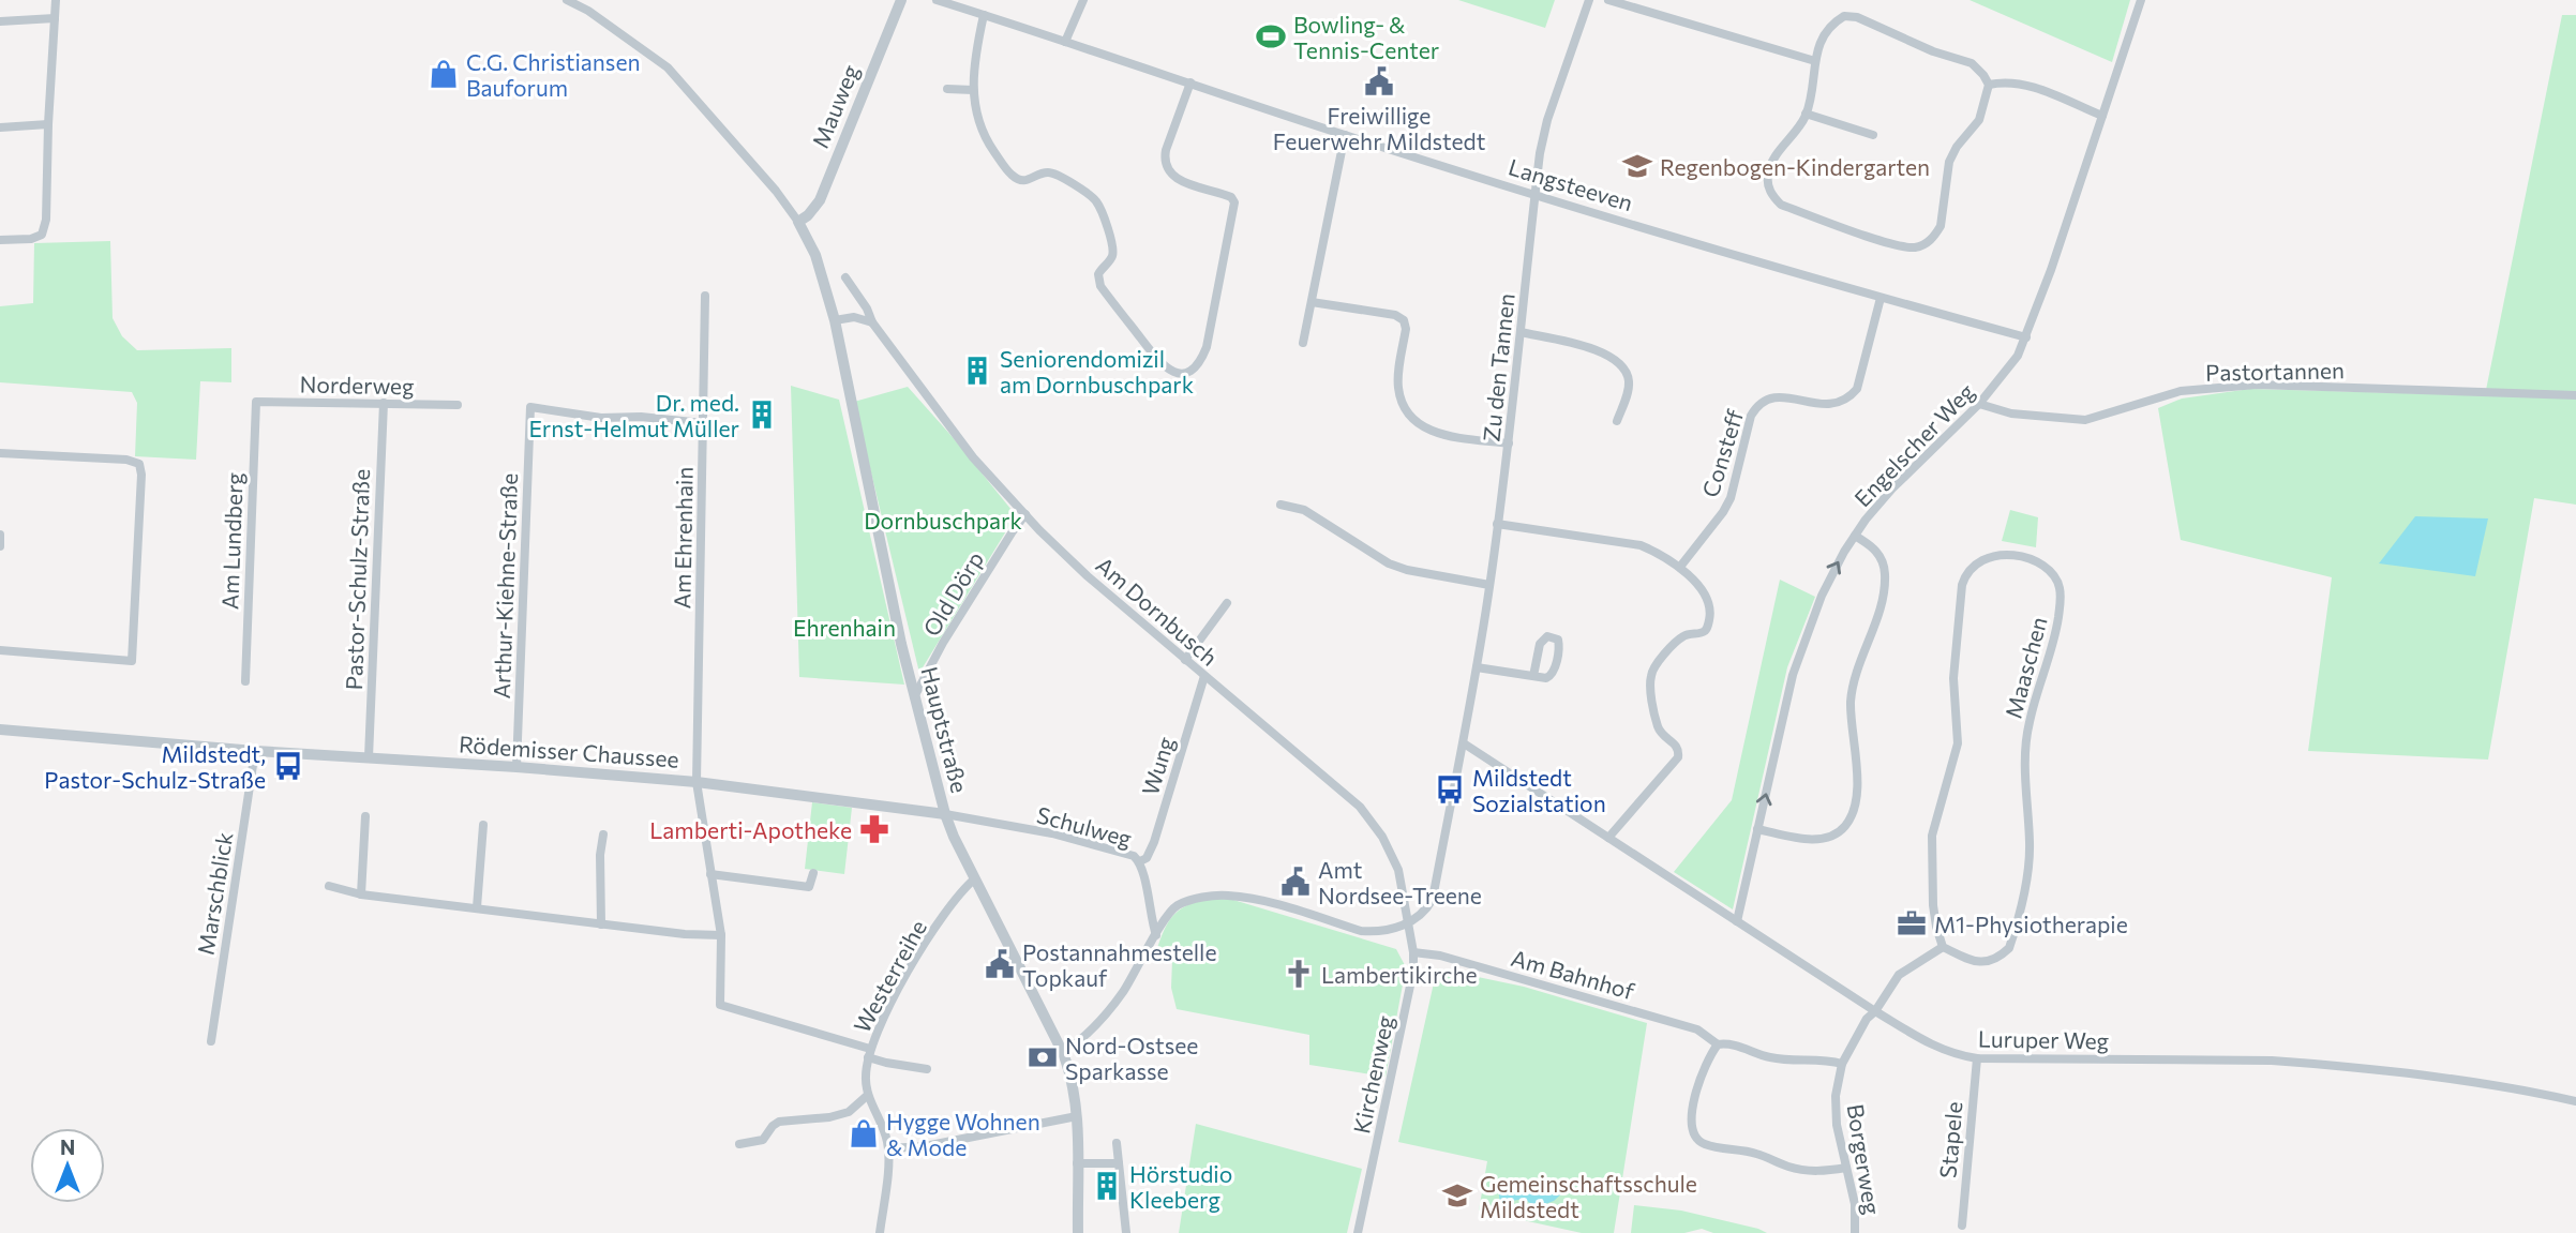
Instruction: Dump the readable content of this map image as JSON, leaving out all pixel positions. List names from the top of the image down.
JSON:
{
  "streets": {
    "street": [
      "Mauweg",
      "Langsteeven",
      "Zu den Tannen",
      "Pastortannen",
      "Norderweg",
      "Engelscher Weg",
      "Consteff",
      "Am Ehrenhain",
      "Am Lundberg",
      "Pastor-Schulz-Straße",
      "Arthur-Kiehne-Straße",
      "Old Dörp",
      "Am Dornbusch",
      "Maaschen",
      "Hauptstraße",
      "Rödemisser Chaussee",
      "Wung",
      "Schulweg",
      "Marschblick",
      "Am Bahnhof",
      "Westerreihe",
      "Luruper Weg",
      "Kirchenweg",
      "Stapele",
      "Borgerweg"
    ]
  },
  "crossings": [
    ["Mauweg", "Hauptstraße"],
    ["Langsteeven", "Zu den Tannen"],
    ["Langsteeven", "Engelscher Weg"],
    ["Langsteeven", "Consteff"],
    ["Zu den Tannen", "Luruper Weg"],
    ["Pastortannen", "Engelscher Weg"],
    ["Norderweg", "Am Lundberg"],
    ["Norderweg", "Pastor-Schulz-Straße"],
    ["Engelscher Weg", "Luruper Weg"],
    ["Am Ehrenhain", "Arthur-Kiehne-Straße"],
    ["Am Ehrenhain", "Rödemisser Chaussee"],
    ["Am Ehrenhain", "Westerreihe"],
    ["Pastor-Schulz-Straße", "Rödemisser Chaussee"],
    ["Arthur-Kiehne-Straße", "Rödemisser Chaussee"],
    ["Old Dörp", "Am Dornbusch"],
    ["Old Dörp", "Hauptstraße"],
    ["Am Dornbusch", "Wung"],
    ["Am Dornbusch", "Kirchenweg"],
    ["Hauptstraße", "Rödemisser Chaussee"],
    ["Hauptstraße", "Schulweg"],
    ["Hauptstraße", "Westerreihe"],
    ["Rödemisser Chaussee", "Schulweg"],
    ["Rödemisser Chaussee", "Marschblick"],
    ["Wung", "Schulweg"],
    ["Am Bahnhof", "Kirchenweg"],
    ["Am Bahnhof", "Borgerweg"],
    ["Luruper Weg", "Stapele"],
    ["Luruper Weg", "Borgerweg"]
  ],
  "parks": ["Dornbuschpark", "Ehrenhain"],
  "places": {
    "sports": ["Bowling- & Tennis-Center"],
    "shop": ["C.G. Christiansen Bauforum", "Hygge Wohnen & Mode"],
    "public building": ["Freiwillige Feuerwehr Mildstedt", "Amt Nordsee-Treene", "Postannahmestelle Topkauf"],
    "school or university": ["Regenbogen-Kindergarten", "Gemeinschaftsschule Mildstedt"],
    "building": ["Seniorendomizil am Dornbuschpark", "Dr. med. Ernst-Helmut Müller", "Hörstudio Kleeberg"],
    "bus stop": ["Mildstedt, Pastor-Schulz-Straße", "Mildstedt Sozialstation"],
    "pharmacy": ["Lamberti-Apotheke"],
    "office": ["M1-Physiotherapie"],
    "church": ["Lambertikirche"],
    "bank": ["Nord-Ostsee Sparkasse"]
  },
  "north": "top"
}
